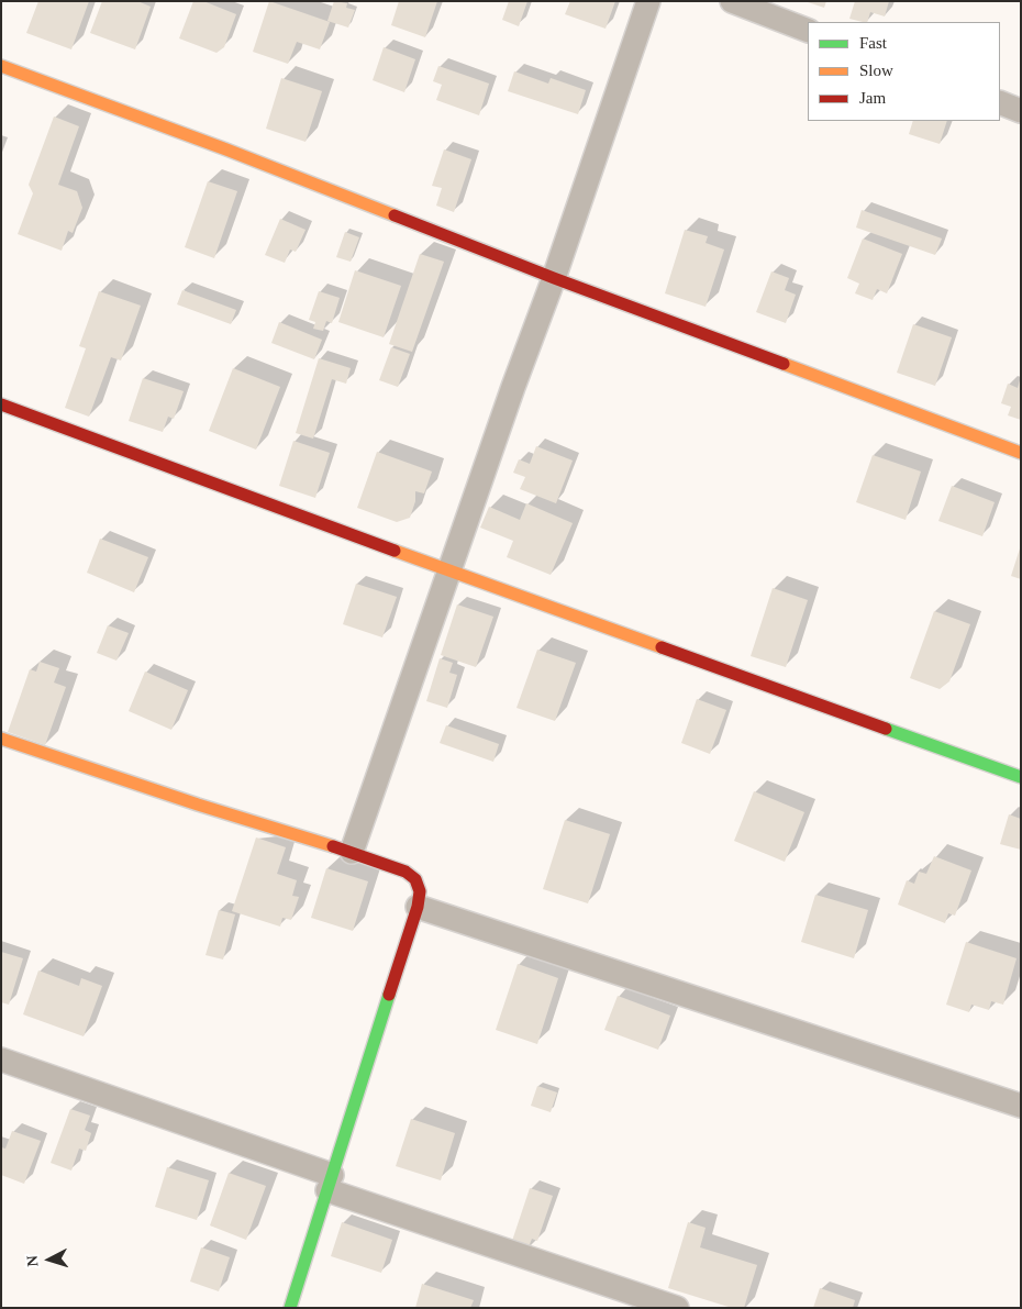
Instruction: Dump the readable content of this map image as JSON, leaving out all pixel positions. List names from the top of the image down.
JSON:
{
  "legend": ["Fast", "Slow", "Jam"],
  "north": "left"
}
